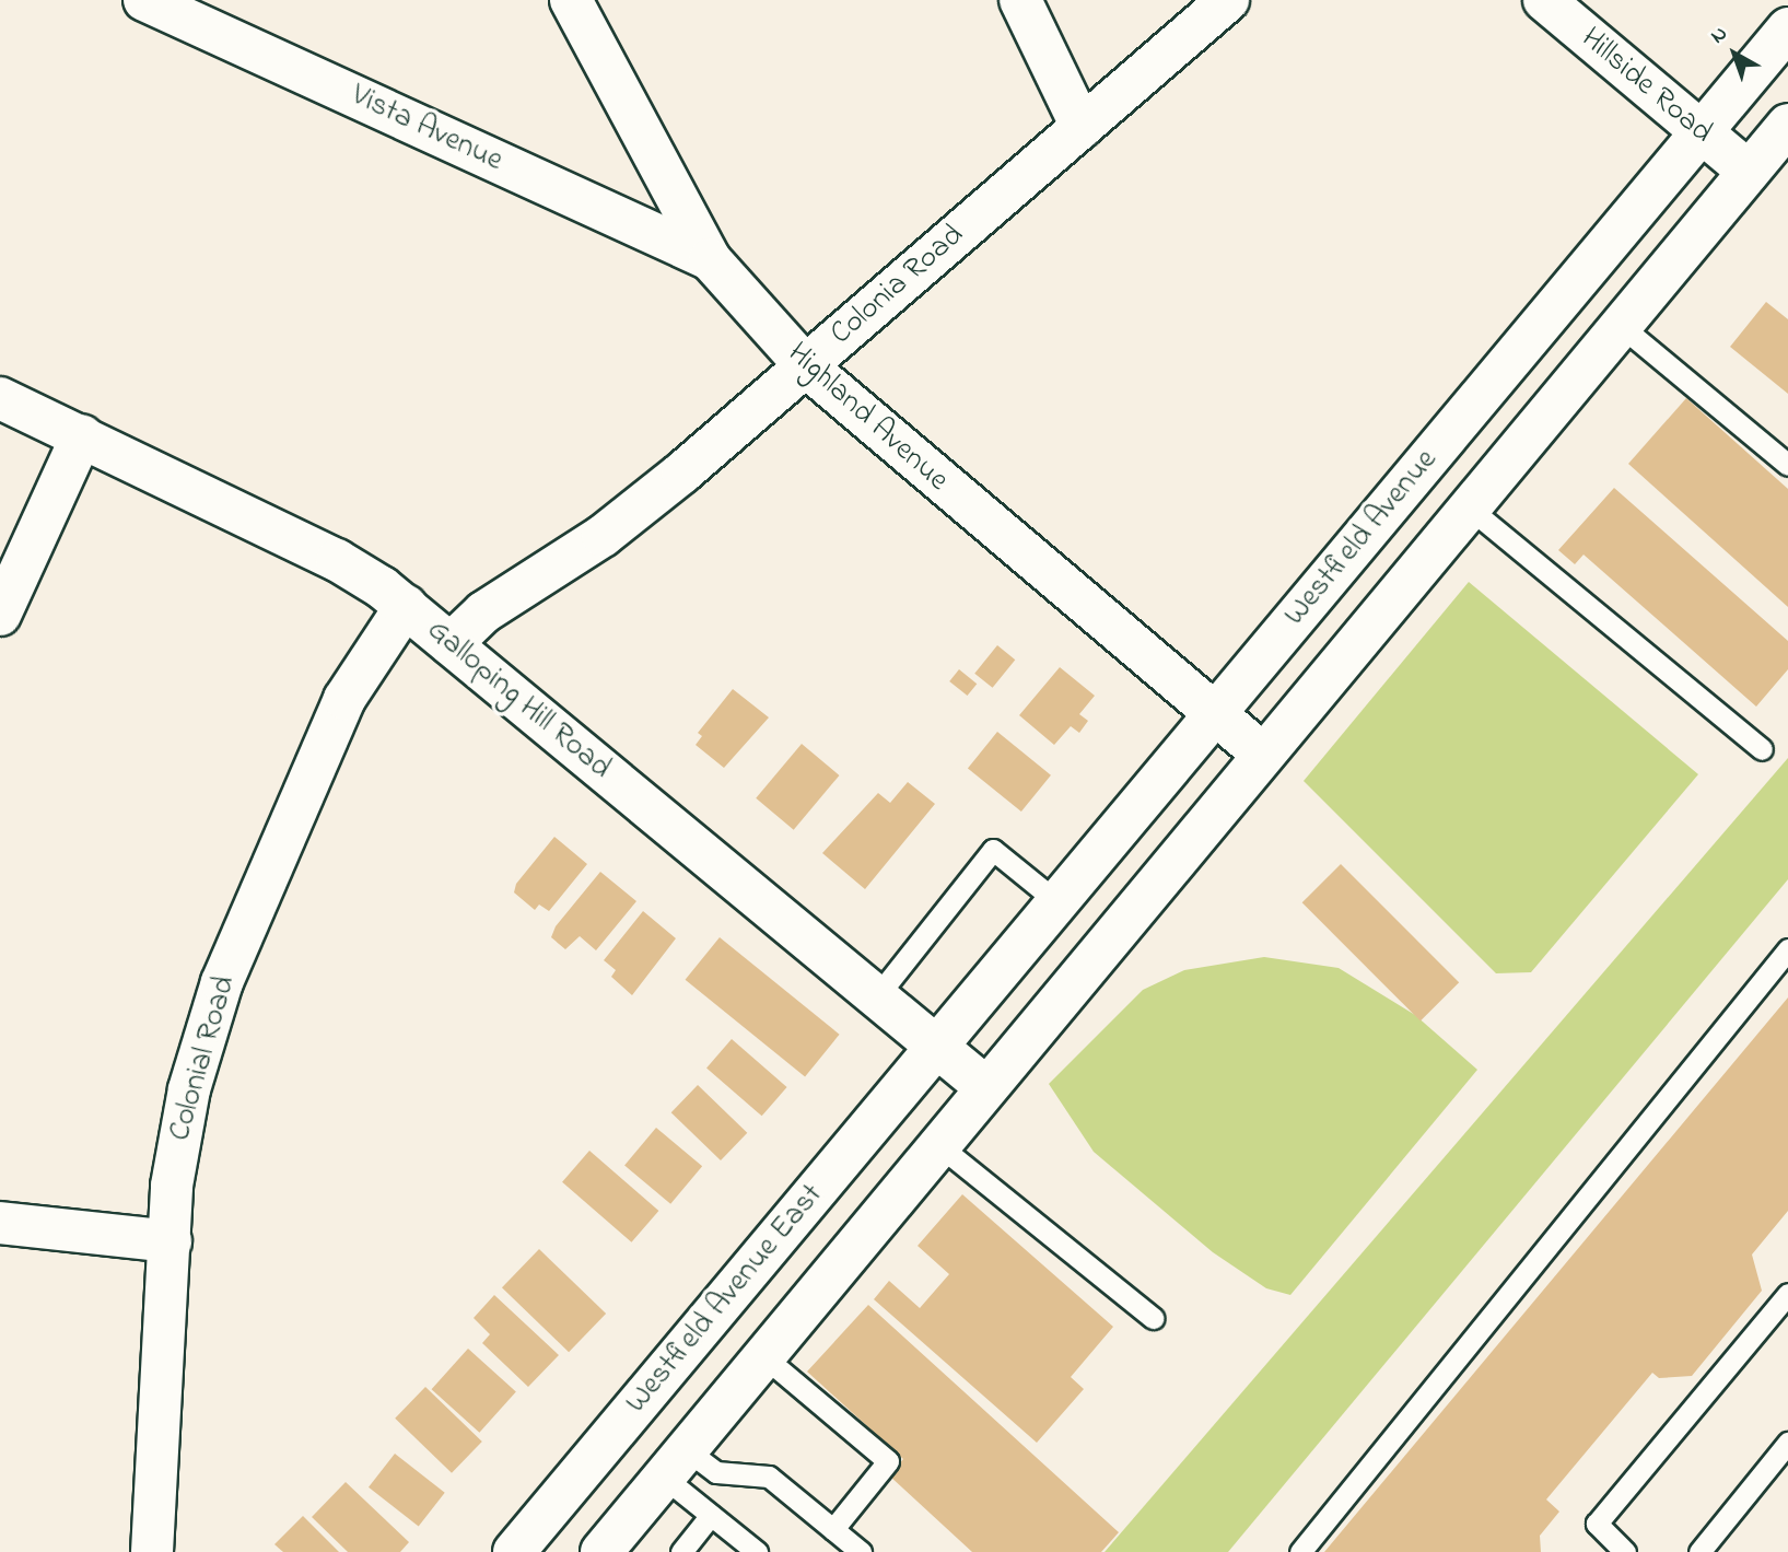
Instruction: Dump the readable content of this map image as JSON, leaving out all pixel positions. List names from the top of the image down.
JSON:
{
  "streets": {
    "main road": [
      "Hillside Road",
      "Vista Avenue",
      "Colonia Road",
      "Highland Avenue",
      "Westfield Avenue",
      "Galloping Hill Road",
      "Colonial Road",
      "Westfield Avenue East"
    ]
  },
  "crossings": [
    ["Hillside Road", "Westfield Avenue"],
    ["Vista Avenue", "Highland Avenue"],
    ["Colonia Road", "Highland Avenue"],
    ["Colonia Road", "Galloping Hill Road"],
    ["Highland Avenue", "Westfield Avenue"],
    ["Westfield Avenue", "Galloping Hill Road"],
    ["Westfield Avenue", "Westfield Avenue East"],
    ["Galloping Hill Road", "Colonial Road"],
    ["Galloping Hill Road", "Westfield Avenue East"]
  ],
  "north": "top left"
}
